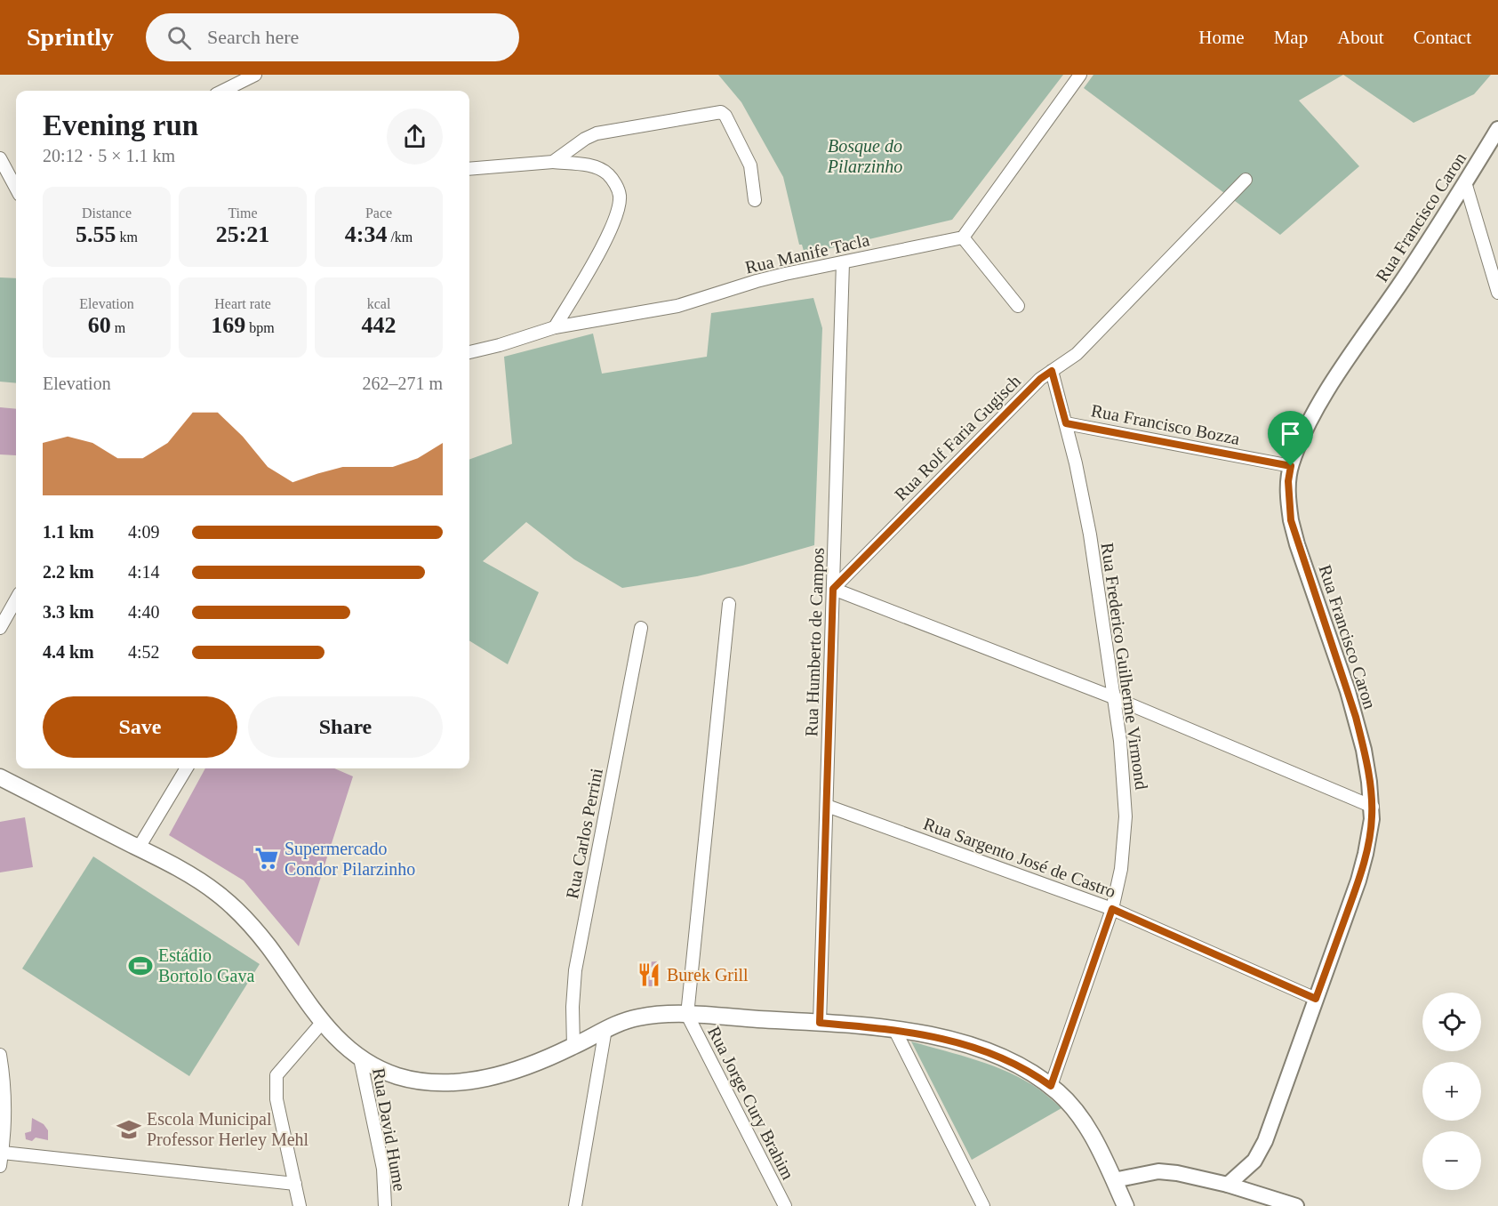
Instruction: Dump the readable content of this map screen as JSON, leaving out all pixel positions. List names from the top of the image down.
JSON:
{
  "streets": {
    "street": [
      "Rua Francisco Caron",
      "Rua Manife Tacla",
      "Rua Francisco Bozza",
      "Rua Rolf Faria Gugisch",
      "Rua Humberto de Campos",
      "Rua Frederico Guilherme Virmond",
      "Rua Carlos Perrini",
      "Rua Sargento José de Castro",
      "Rua Jorge Cury Brahim",
      "Rua David Hume"
    ]
  },
  "crossings": [
    ["Rua Francisco Caron", "Rua Francisco Bozza"],
    ["Rua Francisco Caron", "Rua Sargento José de Castro"],
    ["Rua Manife Tacla", "Rua Humberto de Campos"],
    ["Rua Francisco Bozza", "Rua Frederico Guilherme Virmond"],
    ["Rua Rolf Faria Gugisch", "Rua Humberto de Campos"],
    ["Rua Rolf Faria Gugisch", "Rua Frederico Guilherme Virmond"],
    ["Rua Humberto de Campos", "Rua Sargento José de Castro"],
    ["Rua Frederico Guilherme Virmond", "Rua Sargento José de Castro"]
  ],
  "parks": ["Bosque do Pilarzinho"],
  "places": {
    "supermarket": ["Supermercado Condor Pilarzinho"],
    "sports": ["Estádio Bortolo Gava"],
    "restaurant": ["Burek Grill"],
    "school or university": ["Escola Municipal Professor Herley Mehl"]
  },
  "page": {
    "header": "Sprintly",
    "search": "Search here",
    "nav": [
      "Home",
      "Map",
      "About",
      "Contact"
    ],
    "heading": ["Evening run", "20:12 · 5 × 1.1 km"],
    "stats": [
      ["Distance", "5.55 km"],
      ["Time", "25:21"],
      ["Pace", "4:34 /km"],
      ["Elevation", "60 m"],
      ["Heart rate", "169 bpm"],
      ["kcal", "442"]
    ],
    "chart": ["Elevation", "262–271 m"],
    "list": [
      {
        "name": "1.1 km",
        "note": "4:09"
      },
      {
        "name": "2.2 km",
        "note": "4:14"
      },
      {
        "name": "3.3 km",
        "note": "4:40"
      },
      {
        "name": "4.4 km",
        "note": "4:52"
      }
    ],
    "buttons": ["Save", "Share"],
    "map_buttons": ["+", "−"]
  }
}
